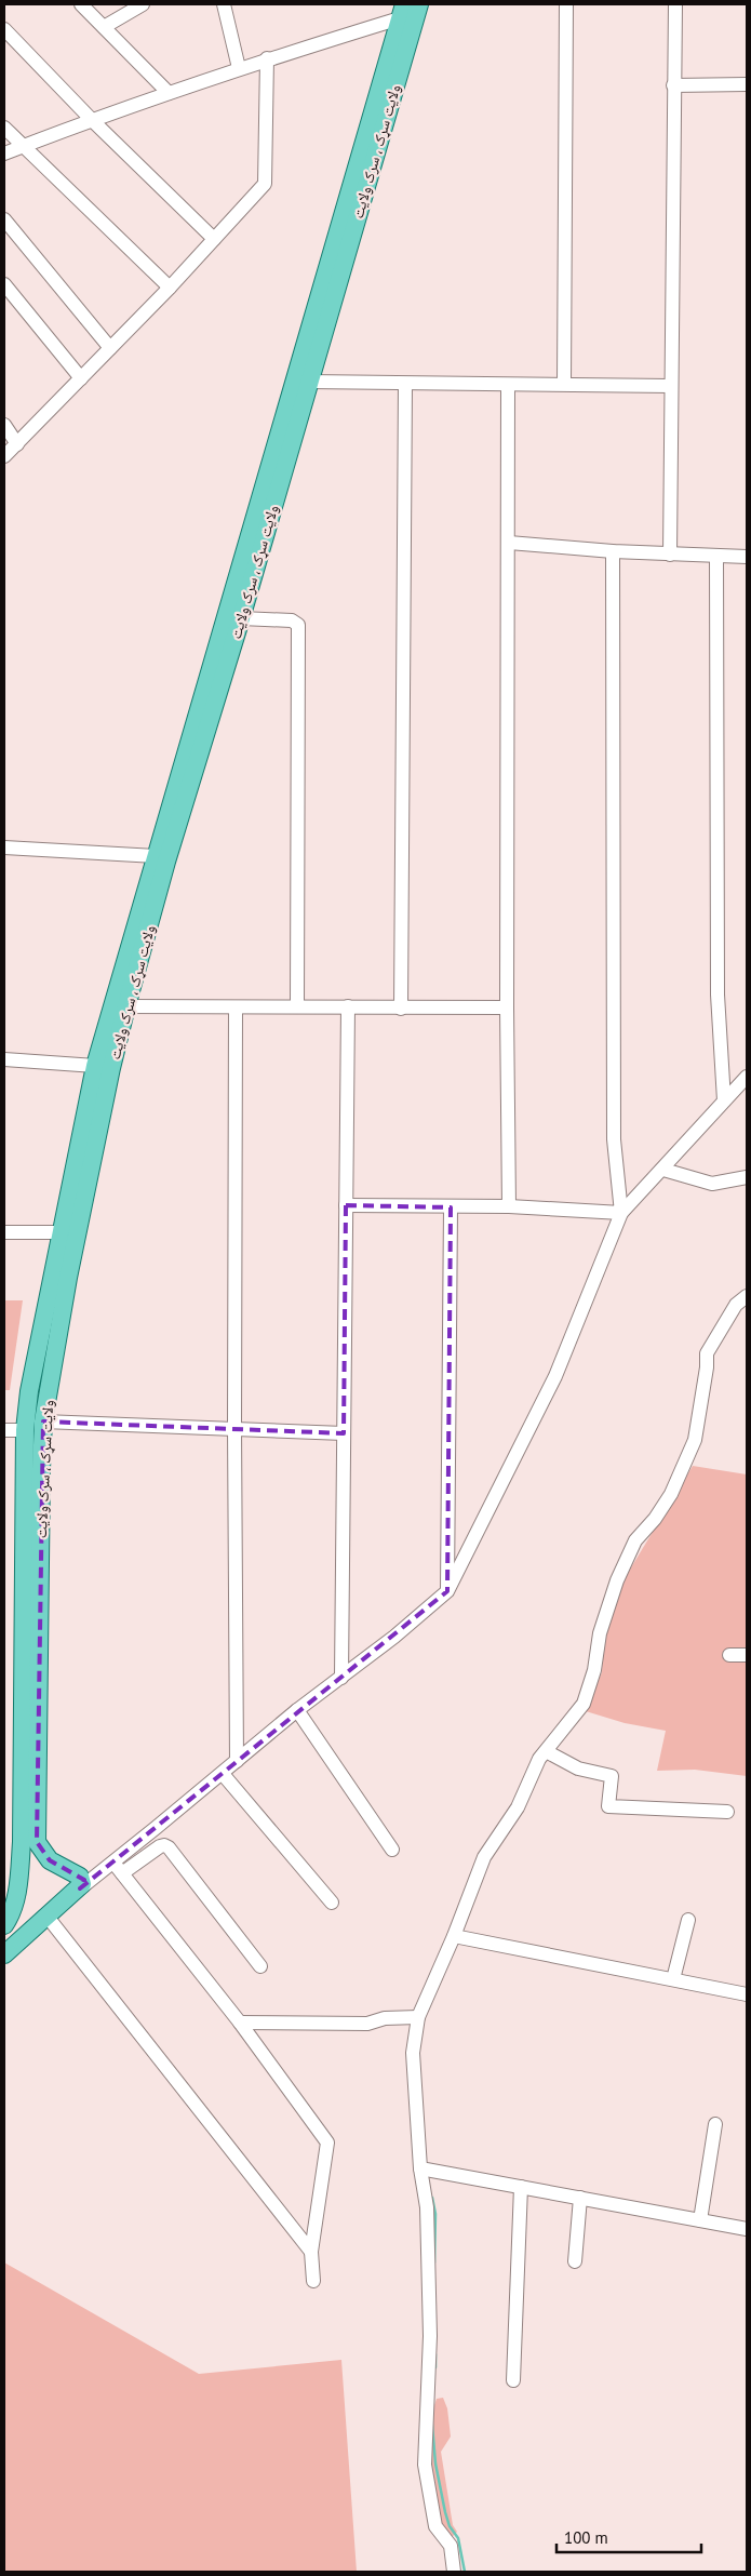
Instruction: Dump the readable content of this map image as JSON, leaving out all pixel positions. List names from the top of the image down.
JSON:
{
  "streets": {
    "main road": ["ولایت سړک ، سرک ولایت"]
  },
  "scale_bar": "100 m"
}
